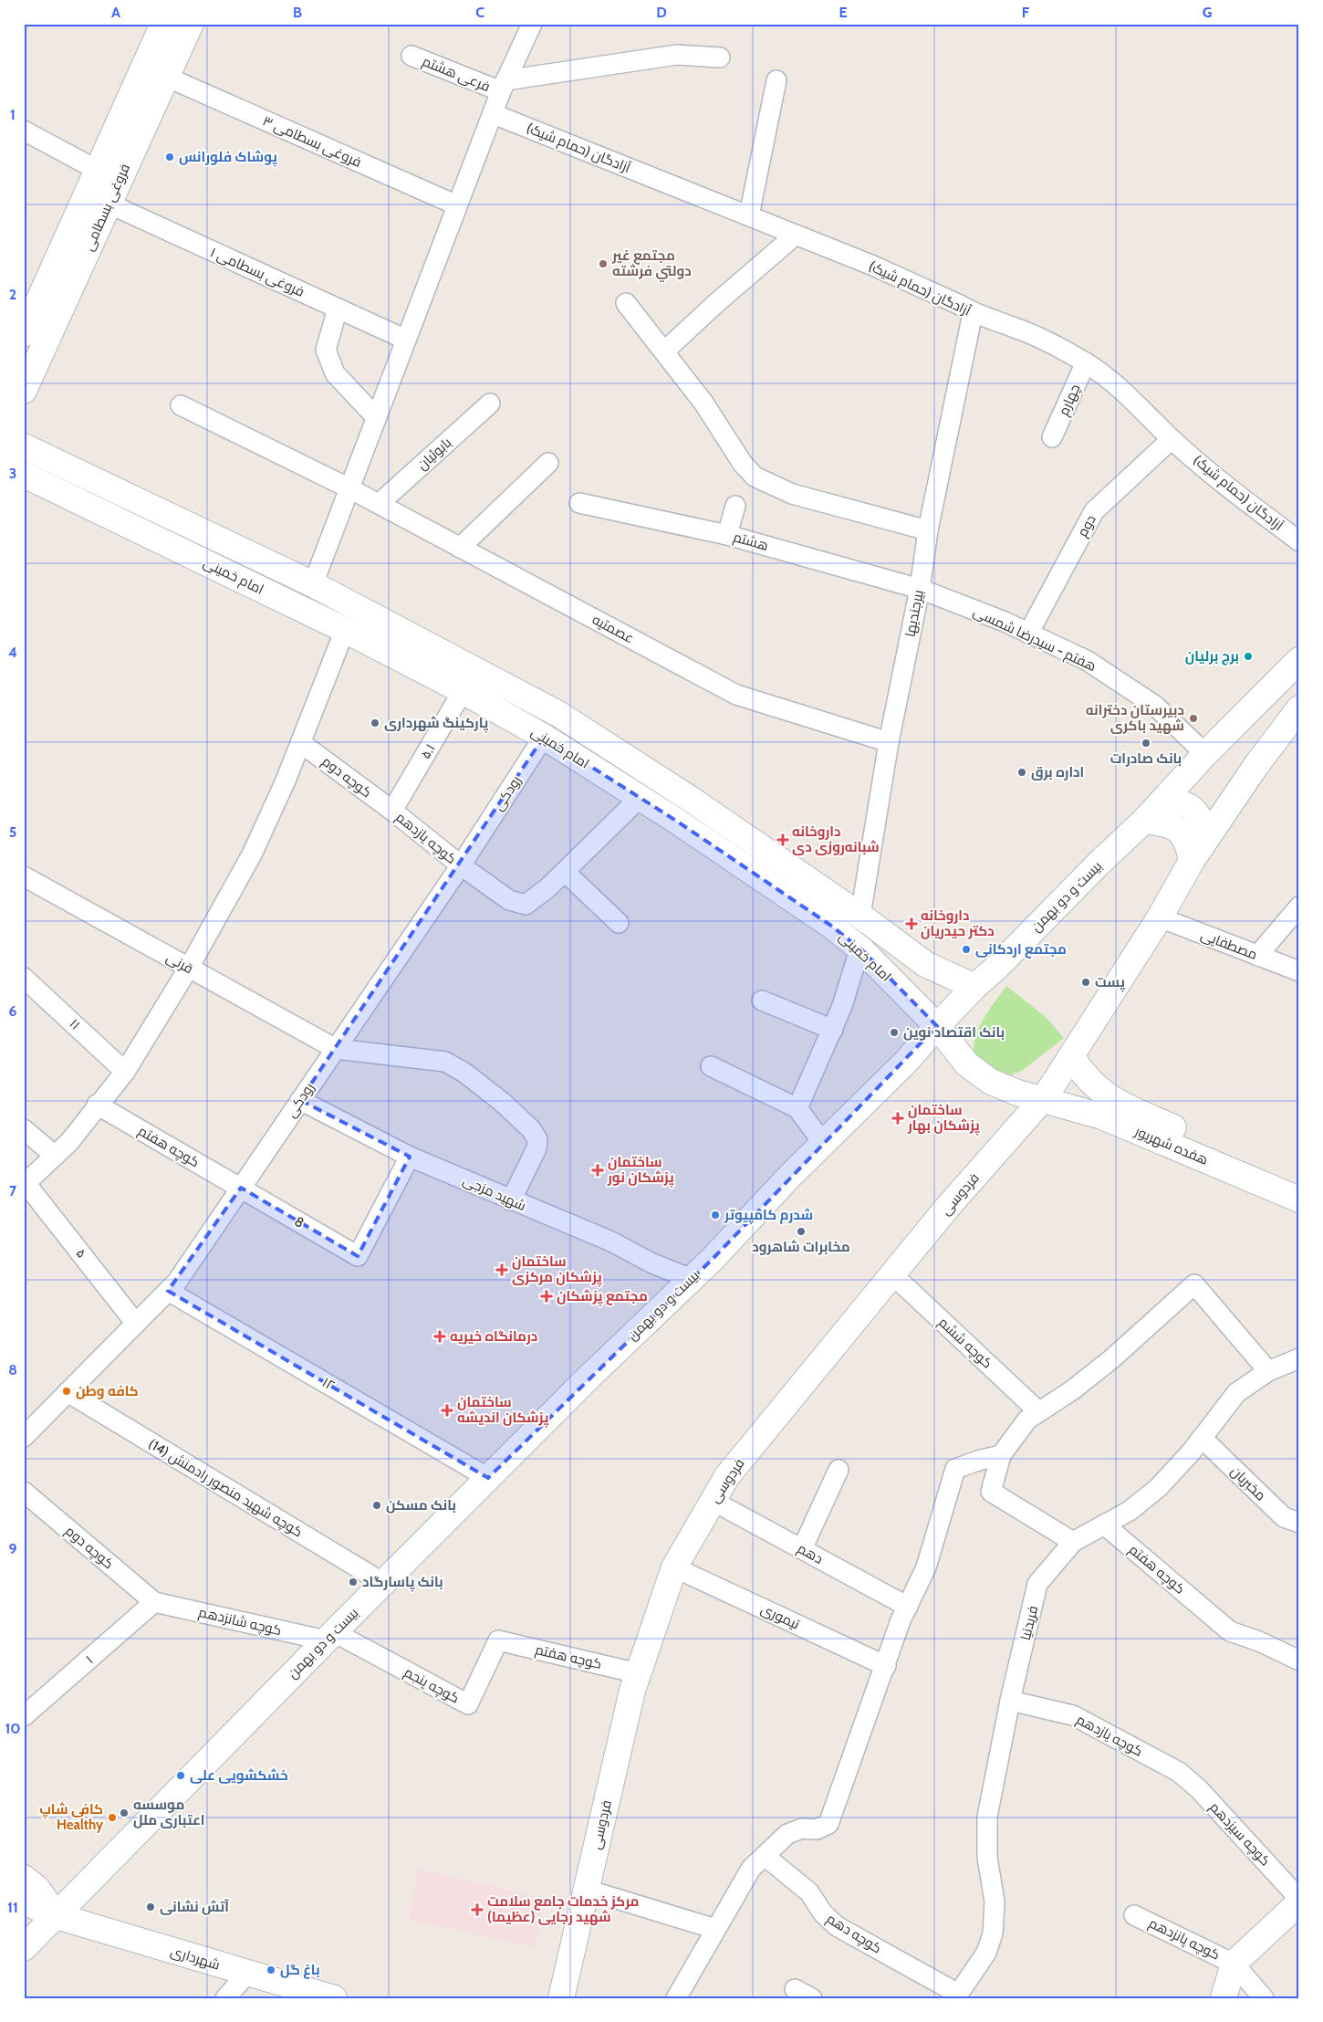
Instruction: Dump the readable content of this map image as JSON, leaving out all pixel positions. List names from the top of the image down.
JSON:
{
  "streets": {
    "main road": [
      "فروغی بسطامی",
      "امام خمینی",
      "بیست و دو بهمن",
      "هفده شهریور",
      "فردوسی",
      "شهرداری"
    ],
    "street": [
      "فرعی هشتم",
      "فروغی بسطامی ۳",
      "آزادگان (حمام شیک)",
      "فروغی بسطامی ۱",
      "چهارم",
      "بابوئیان",
      "دوم",
      "هشتم",
      "بیرجندیها",
      "عصمتیه",
      "هفتم - سیدرضا شمسی",
      "۵.۱",
      "کوچه دوم",
      "رودکی",
      "کوچه یازدهم",
      "مصطفایی",
      "قرنی",
      "۱۱",
      "کوچه هفتم",
      "شهید مزجی",
      "8",
      "۵",
      "کوچه ششم",
      "۱۲",
      "مخبریان",
      "کوچه شهید منصور رادمنش (14)",
      "دهم",
      "تیموری",
      "کوچه شانزدهم",
      "فریدنیا",
      "۱",
      "کوچه پنجم",
      "کوچه سیزدهم",
      "کوچه دهم",
      "کوچه پانزدهم"
    ]
  },
  "crossings": [
    ["فروغی بسطامی ۳", "فروغی بسطامی"],
    ["آزادگان (حمام شیک)", "چهارم"],
    ["آزادگان (حمام شیک)", "دوم"],
    ["آزادگان (حمام شیک)", "بیرجندیها"],
    ["فروغی بسطامی", "فروغی بسطامی ۱"],
    ["بابوئیان", "عصمتیه"],
    ["دوم", "هفتم - سیدرضا شمسی"],
    ["هشتم", "بیرجندیها"],
    ["هشتم", "هفتم - سیدرضا شمسی"],
    ["امام خمینی", "بیرجندیها"],
    ["امام خمینی", "۵.۱"],
    ["امام خمینی", "رودکی"],
    ["امام خمینی", "بیست و دو بهمن"],
    ["امام خمینی", "هفده شهریور"],
    ["امام خمینی", "فردوسی"],
    ["بیرجندیها", "عصمتیه"],
    ["بیرجندیها", "هفتم - سیدرضا شمسی"],
    ["هفتم - سیدرضا شمسی", "بیست و دو بهمن"],
    ["۵.۱", "کوچه دوم"],
    ["۵.۱", "کوچه یازدهم"],
    ["کوچه دوم", "کوچه یازدهم"],
    ["کوچه دوم", "کوچه شانزدهم"],
    ["کوچه دوم", "۱"],
    ["رودکی", "کوچه یازدهم"],
    ["رودکی", "قرنی"],
    ["رودکی", "کوچه هفتم"],
    ["رودکی", "شهید مزجی"],
    ["رودکی", "8"],
    ["رودکی", "۵"],
    ["رودکی", "۱۲"],
    ["رودکی", "کوچه شهید منصور رادمنش (14)"],
    ["کوچه یازدهم", "فریدنیا"],
    ["کوچه یازدهم", "کوچه سیزدهم"],
    ["بیست و دو بهمن", "شهید مزجی"],
    ["بیست و دو بهمن", "۱۲"],
    ["بیست و دو بهمن", "کوچه شهید منصور رادمنش (14)"],
    ["بیست و دو بهمن", "کوچه شانزدهم"],
    ["بیست و دو بهمن", "کوچه پنجم"],
    ["بیست و دو بهمن", "شهرداری"],
    ["هفده شهریور", "فردوسی"],
    ["کوچه هفتم", "فردوسی"],
    ["کوچه هفتم", "8"],
    ["کوچه هفتم", "فریدنیا"],
    ["کوچه هفتم", "کوچه پنجم"],
    ["شهید مزجی", "8"],
    ["فردوسی", "کوچه ششم"],
    ["فردوسی", "دهم"],
    ["فردوسی", "تیموری"],
    ["مخبریان", "فریدنیا"],
    ["کوچه شانزدهم", "۱"],
    ["کوچه شانزدهم", "کوچه پنجم"],
    ["فریدنیا", "کوچه دهم"]
  ],
  "places": {
    "other": [
      "پوشاک فلورانس",
      "مجتمع غير دولتي فرشته",
      "برج برلیان",
      "دبیرستان دخترانه شهید باکری",
      "پارکینگ شهرداری",
      "بانک صادرات",
      "اداره برق",
      "مجتمع اردکانی",
      "پست",
      "بانک اقتصاد نوین",
      "شدرم کامپیوتر",
      "مخابرات شاهرود",
      "کافه وطن",
      "بانک مسکن",
      "بانک پاسارگاد",
      "خشکشویی علی",
      "موسسه اعتباری ملل",
      "کافی شاپ Healthy",
      "آتش نشانی",
      "باغ گل"
    ],
    "health": [
      "داروخانه شبانه‌روزی دی",
      "داروخانه دکتر حیدریان",
      "ساختمان پزشکان بهار",
      "ساختمان پزشکان نور",
      "ساختمان پزشکان مرکزی",
      "مجتمع پزشکان",
      "درمانگاه خیریه",
      "ساختمان پزشکان اندیشه",
      "مرکز خدمات جامع سلامت شهید رجایی (عظیما)"
    ]
  },
  "grid": {
    "columns": [
      "A",
      "B",
      "C",
      "D",
      "E",
      "F",
      "G"
    ],
    "rows": [
      "1",
      "2",
      "3",
      "4",
      "5",
      "6",
      "7",
      "8",
      "9",
      "10",
      "11"
    ]
  }
}
